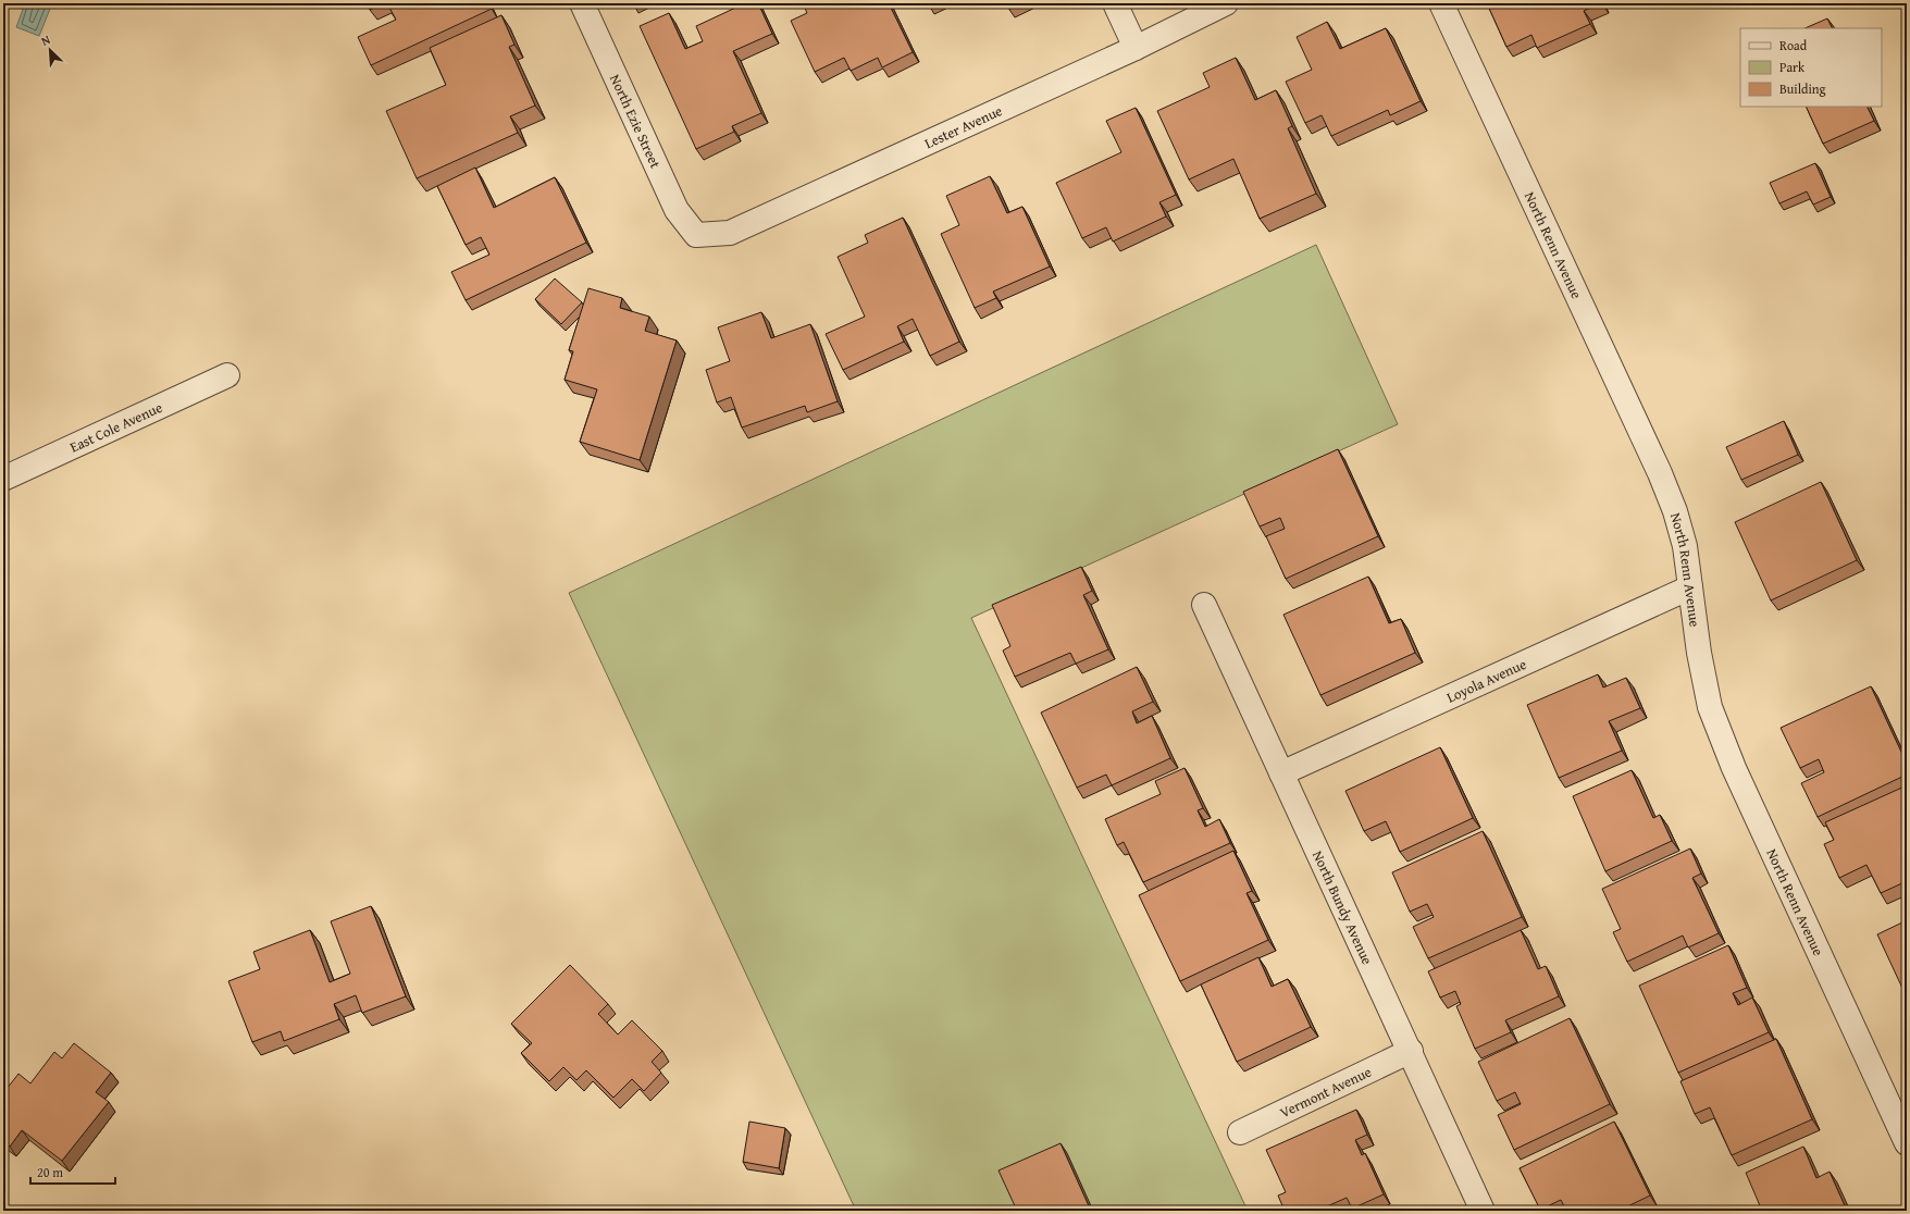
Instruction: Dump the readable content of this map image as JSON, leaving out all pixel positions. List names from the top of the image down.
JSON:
{
  "streets": {
    "street": [
      "North Ezie Street",
      "Lester Avenue",
      "North Renn Avenue",
      "East Cole Avenue",
      "Loyola Avenue",
      "North Bundy Avenue",
      "Vermont Avenue"
    ]
  },
  "crossings": [
    ["North Ezie Street", "Lester Avenue"],
    ["North Renn Avenue", "Loyola Avenue"],
    ["Loyola Avenue", "North Bundy Avenue"],
    ["North Bundy Avenue", "Vermont Avenue"]
  ],
  "legend": ["Road", "Park", "Building"],
  "scale_bar": "20 m",
  "north": "top left"
}
